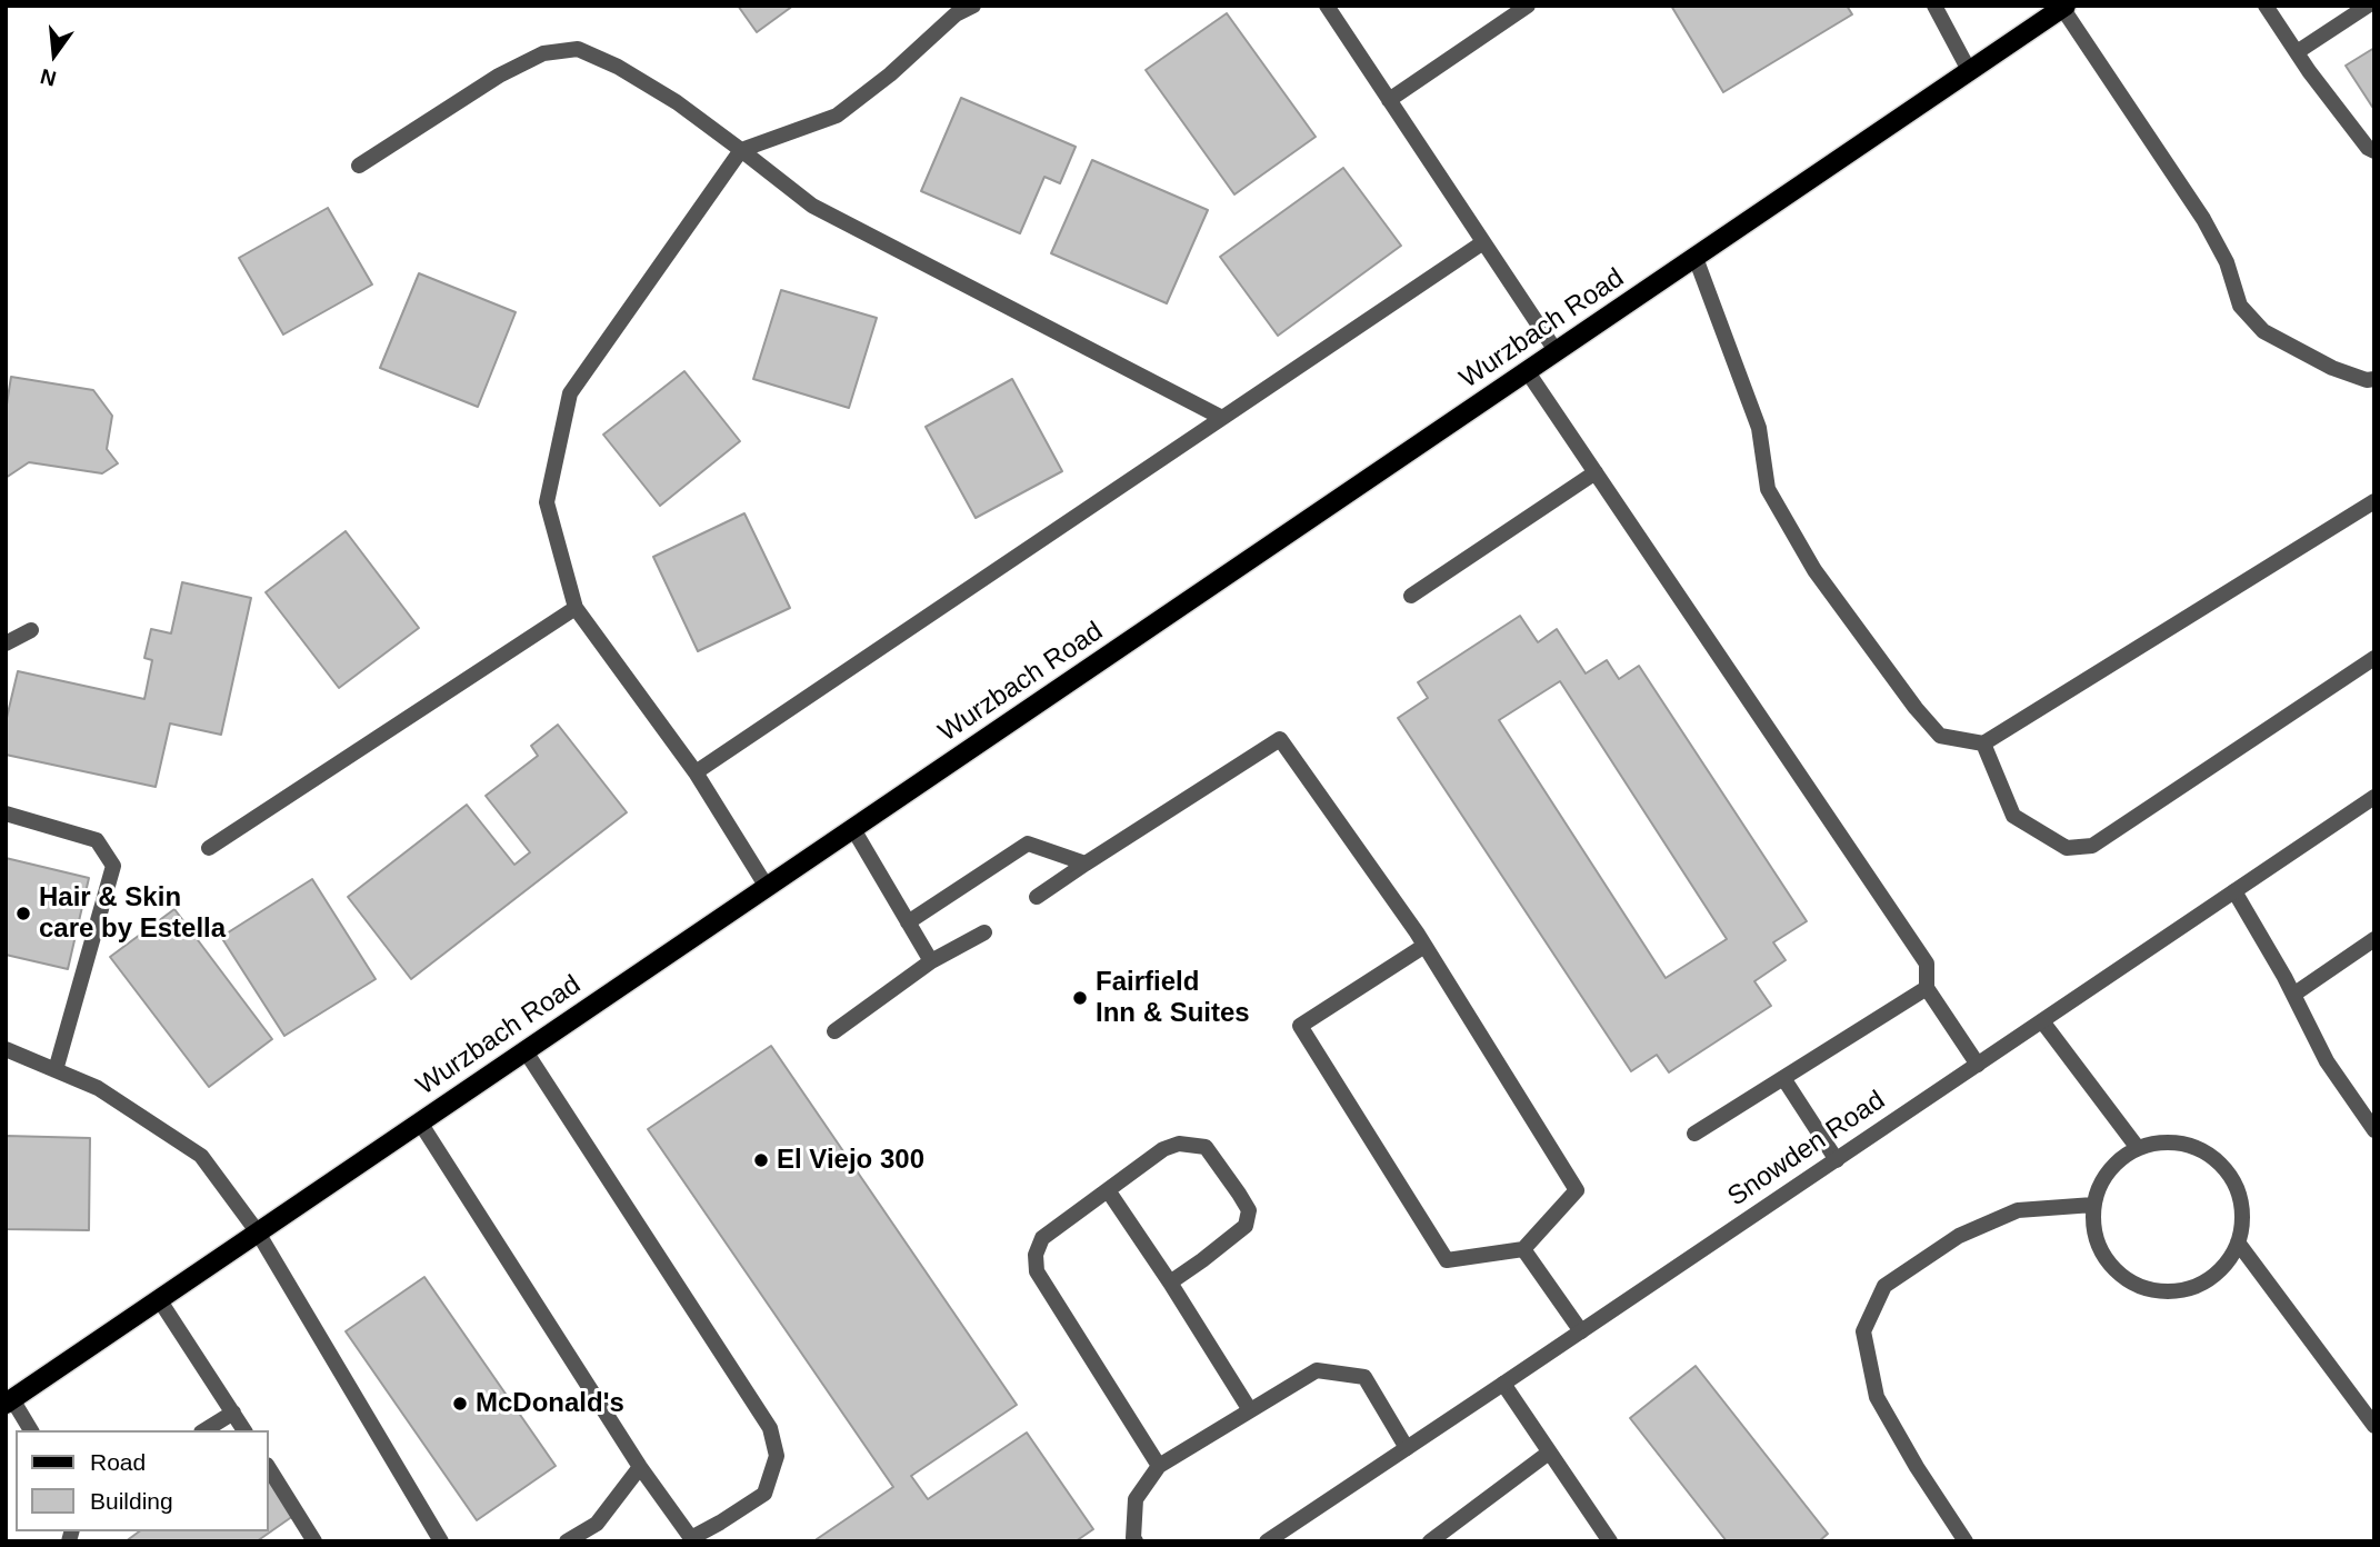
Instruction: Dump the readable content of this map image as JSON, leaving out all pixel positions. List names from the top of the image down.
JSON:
{
  "streets": {
    "main road": ["Wurzbach Road"],
    "street": ["Snowden Road"]
  },
  "places": [
    "Hair & Skin care by Estella",
    "Fairfield Inn & Suites",
    "El Viejo 300",
    "McDonald's"
  ],
  "legend": ["Road", "Building"],
  "north": "bottom"
}
